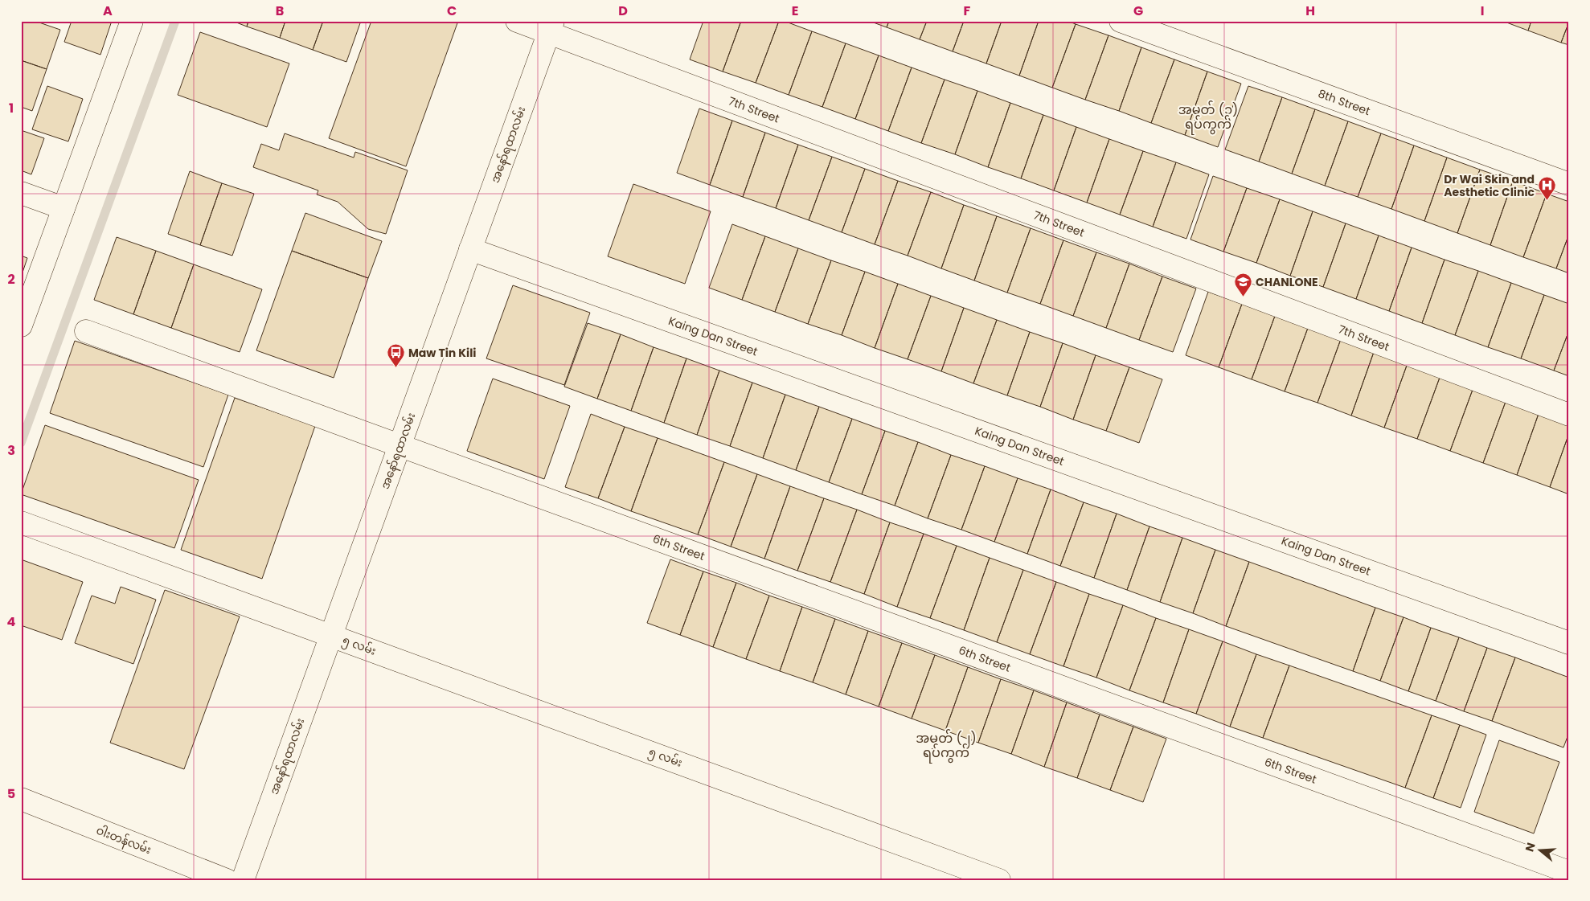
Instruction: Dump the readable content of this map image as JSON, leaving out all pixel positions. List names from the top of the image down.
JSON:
{
  "streets": {
    "street": [
      "8th Street",
      "7th Street",
      "အနော်ရထာလမ်း",
      "Kaing Dan Street",
      "6th Street",
      "၅ လမ်း",
      "ဝါးတန်လမ်း"
    ]
  },
  "crossings": [
    ["7th Street", "အနော်ရထာလမ်း"],
    ["အနော်ရထာလမ်း", "Kaing Dan Street"],
    ["အနော်ရထာလမ်း", "6th Street"],
    ["အနော်ရထာလမ်း", "၅ လမ်း"]
  ],
  "districts": ["အမှတ် (၃) ရပ်ကွက်", "အမှတ် (၂) ရပ်ကွက်"],
  "places": {
    "hospital": ["Dr Wai Skin and Aesthetic Clinic"],
    "school or university": ["CHANLONE"],
    "bus stop": ["Maw Tin Kili"]
  },
  "north": "left",
  "grid": {
    "columns": [
      "A",
      "B",
      "C",
      "D",
      "E",
      "F",
      "G",
      "H",
      "I"
    ],
    "rows": [
      "1",
      "2",
      "3",
      "4",
      "5"
    ]
  }
}
